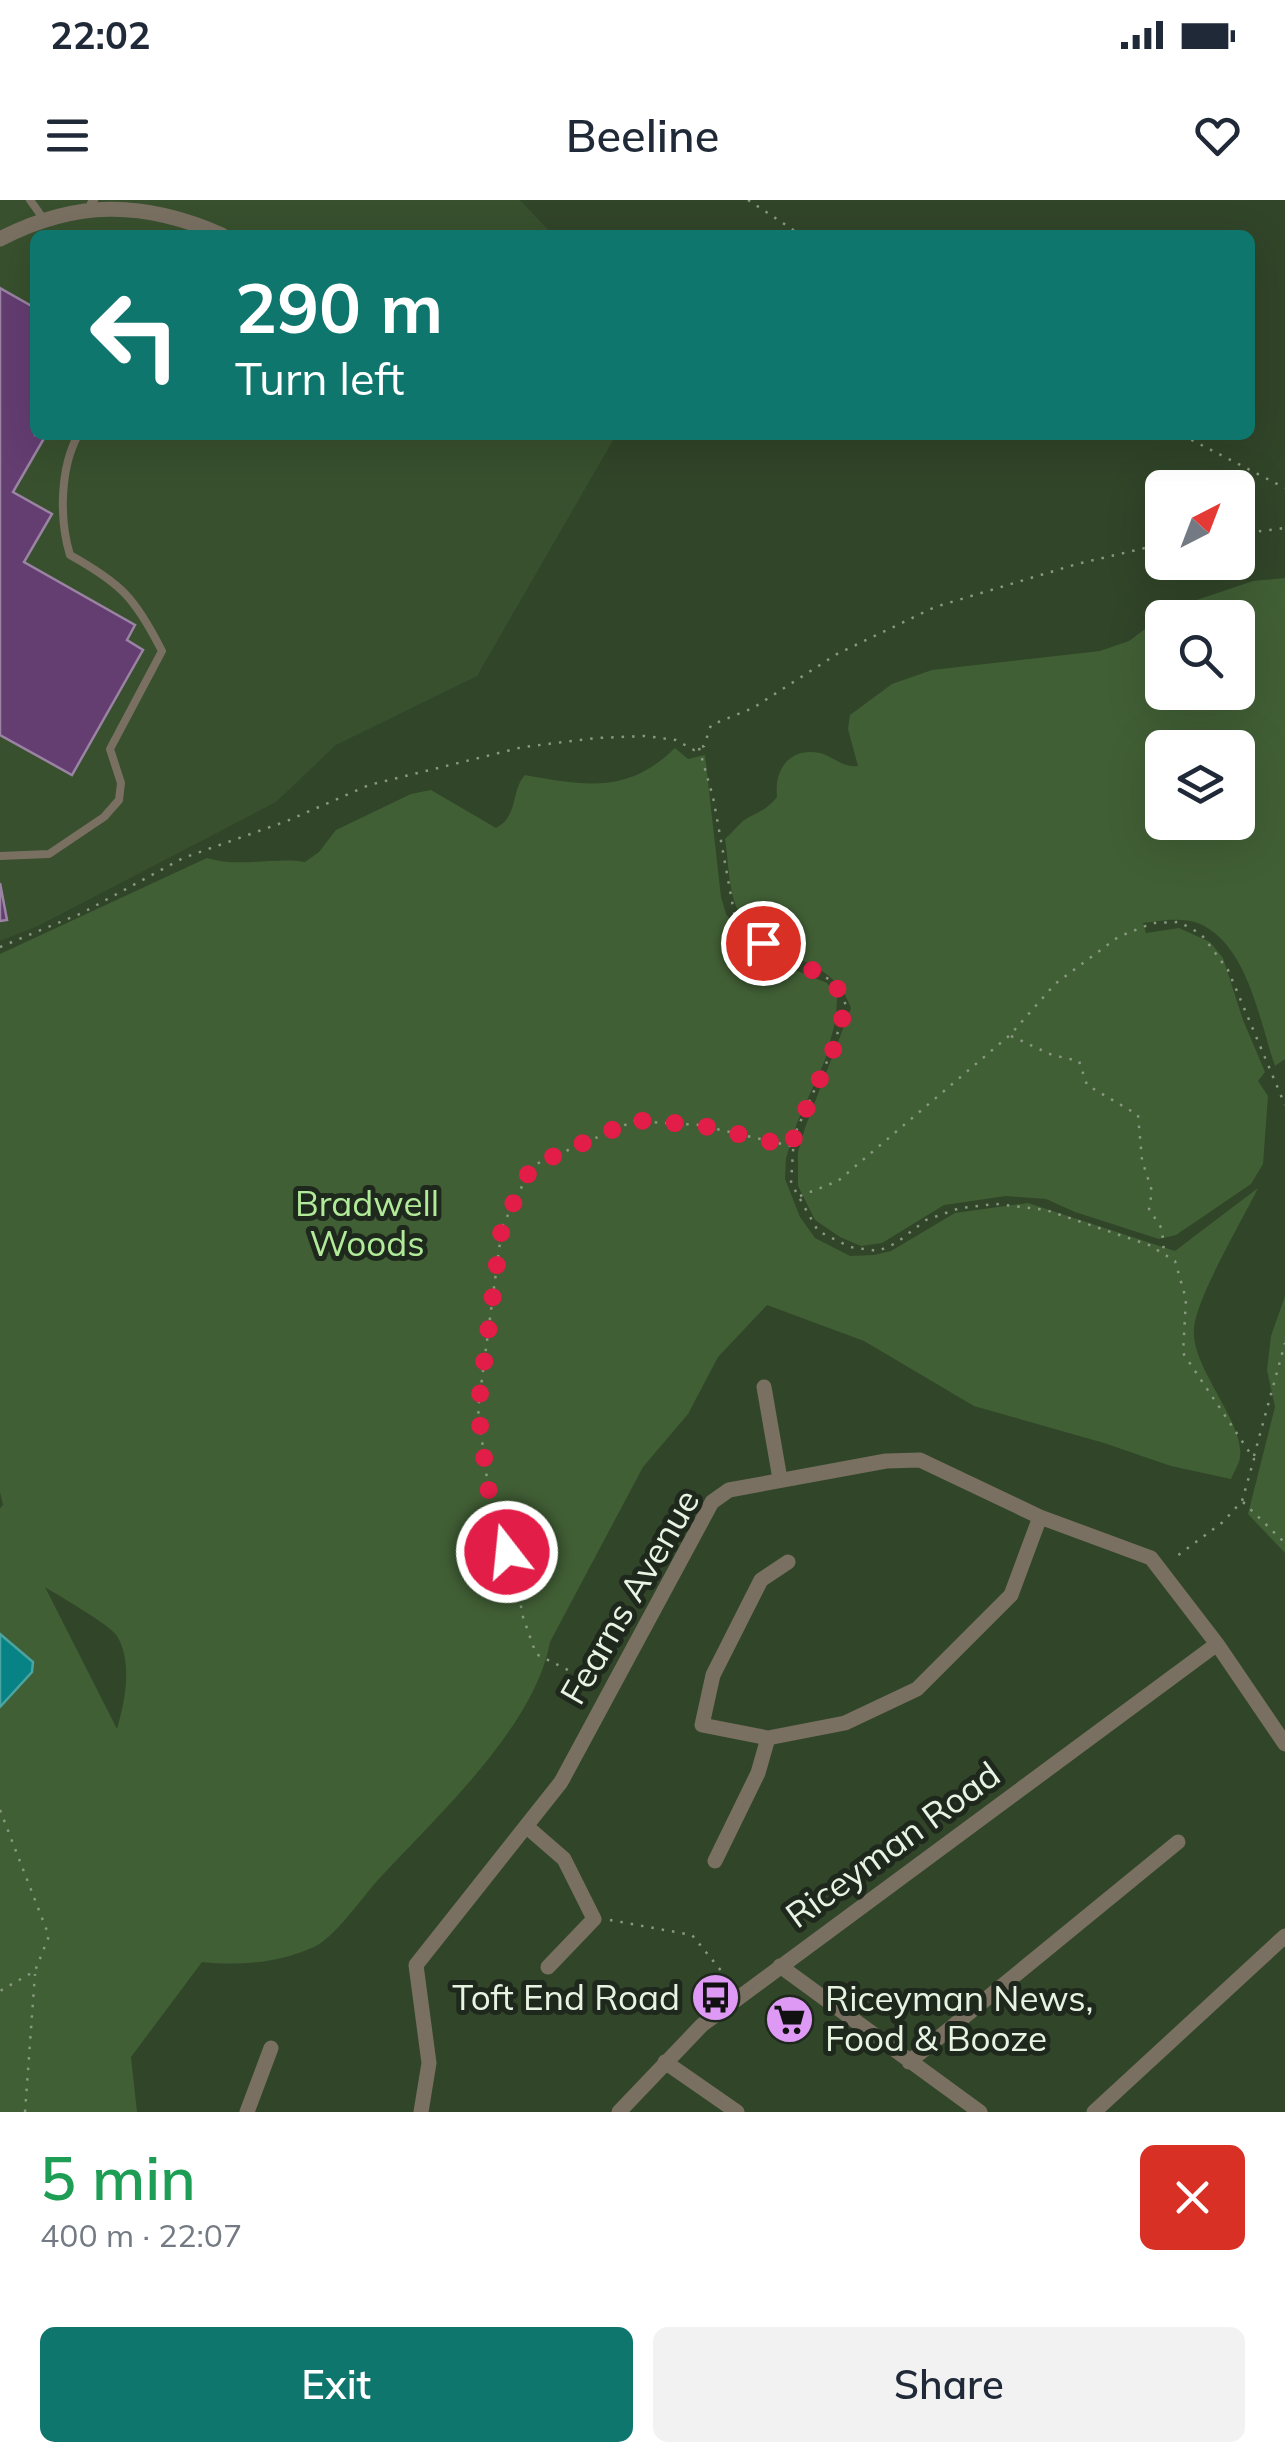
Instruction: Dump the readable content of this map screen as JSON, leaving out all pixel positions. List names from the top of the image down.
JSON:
{
  "streets": {
    "street": ["Fearns Avenue", "Riceyman Road"]
  },
  "crossings": [
    ["Fearns Avenue", "Riceyman Road"]
  ],
  "parks": ["Bradwell Woods"],
  "places": {
    "bus stop": ["Toft End Road"],
    "supermarket": ["Riceyman News, Food & Booze"]
  },
  "north": "top right",
  "page": {
    "status": "22:02",
    "header": "Beeline",
    "turn": ["290 m", "Turn left"],
    "heading": ["5 min", "400 m · 22:07"],
    "buttons": ["Exit", "Share"]
  }
}
